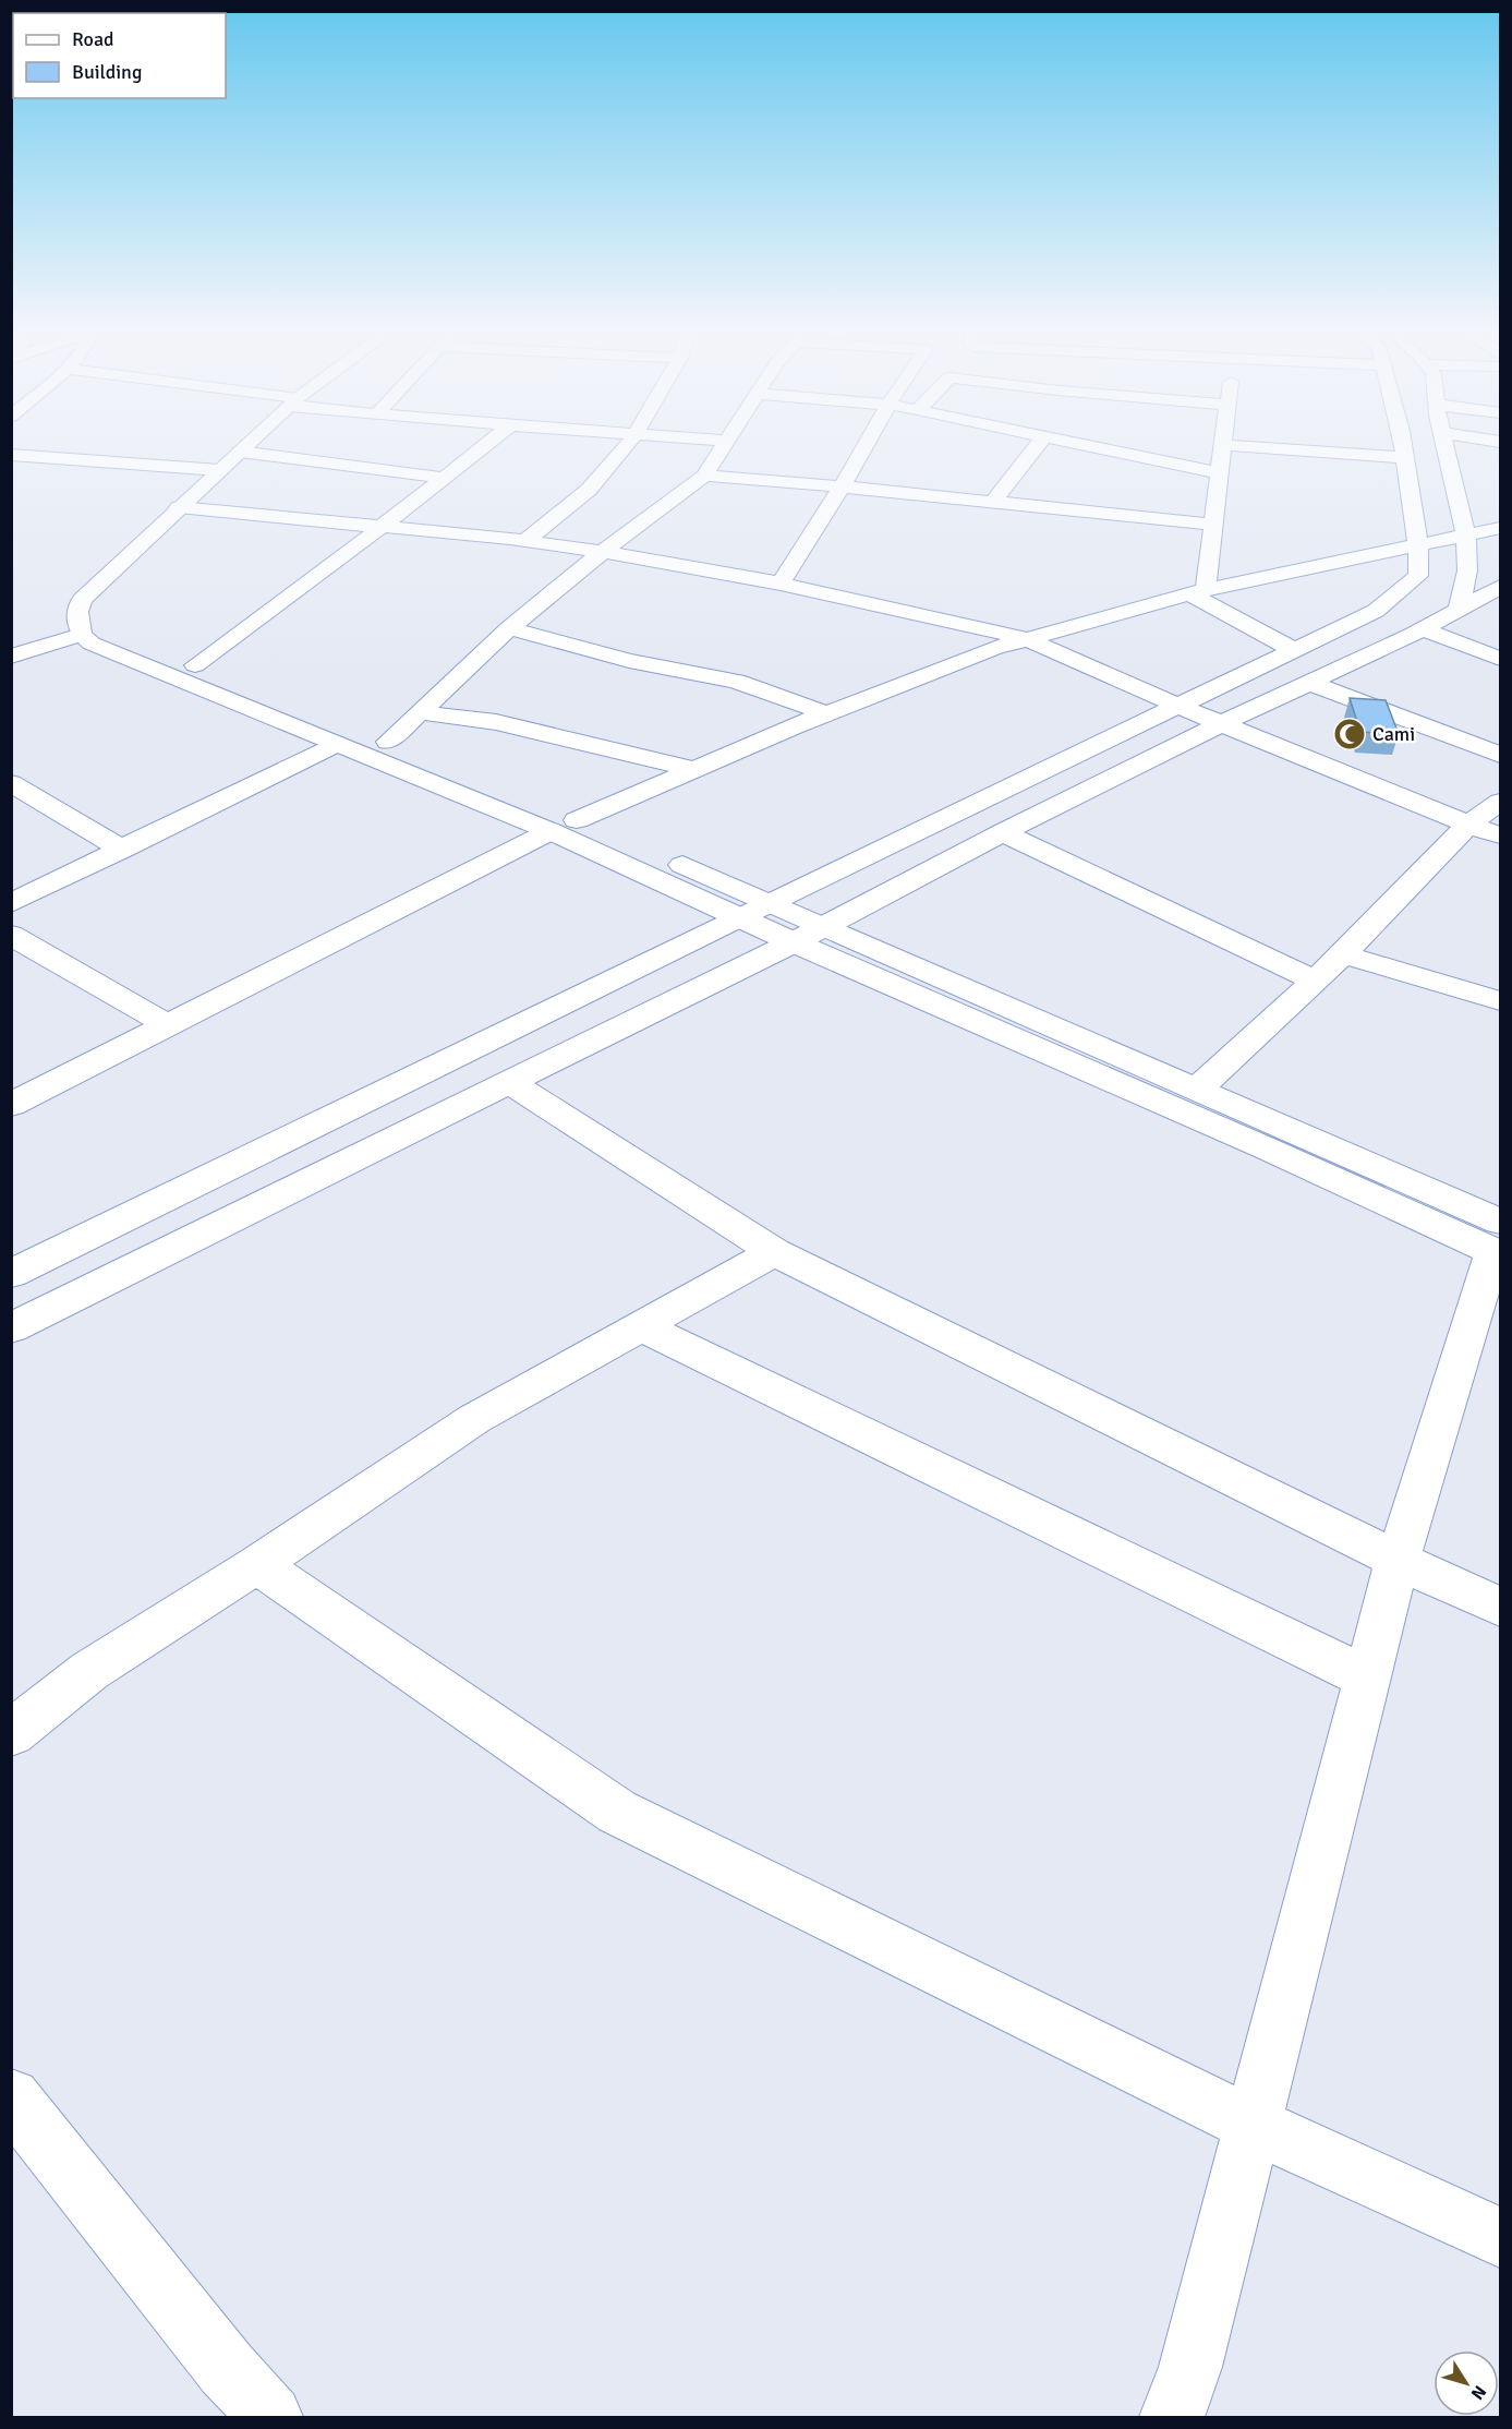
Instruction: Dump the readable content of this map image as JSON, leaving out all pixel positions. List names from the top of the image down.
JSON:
{
  "places": {
    "mosque": ["Cami"]
  },
  "legend": ["Road", "Building"],
  "north": "bottom right"
}
